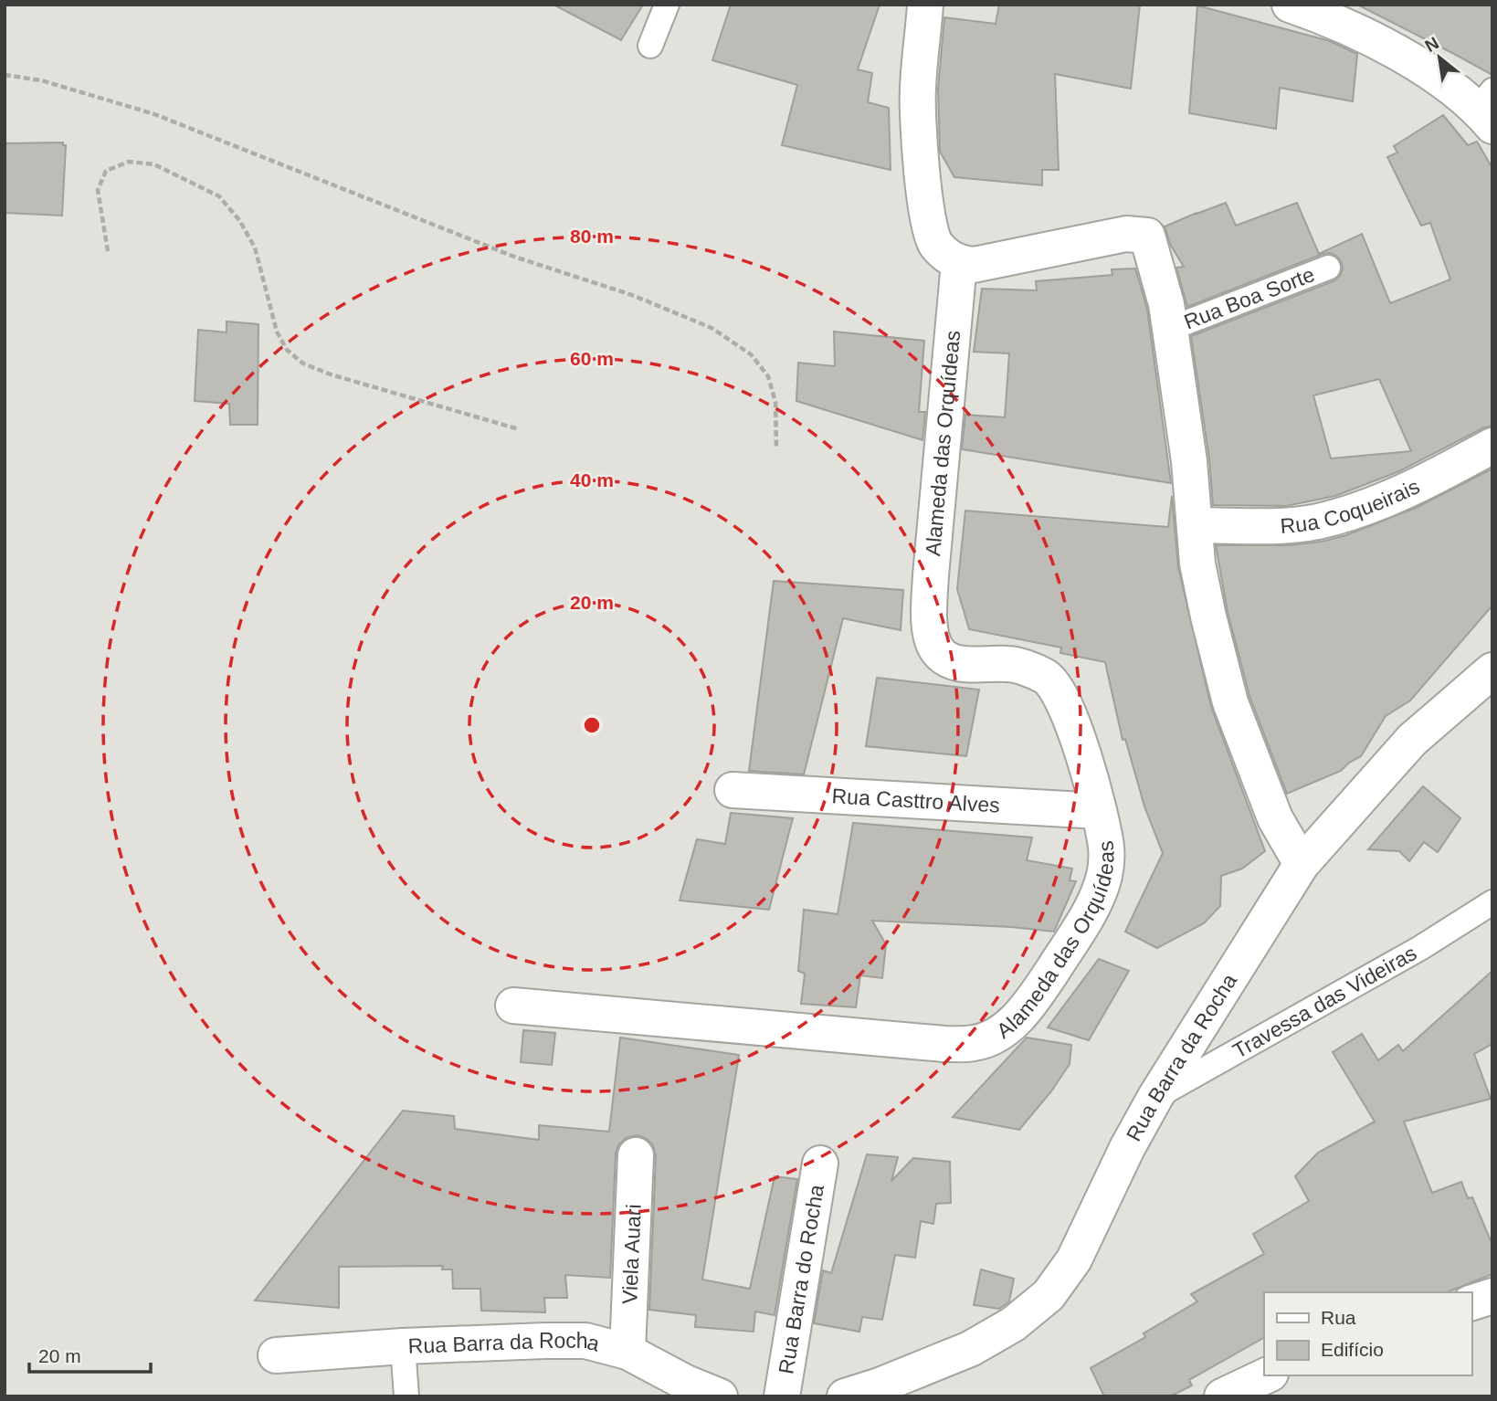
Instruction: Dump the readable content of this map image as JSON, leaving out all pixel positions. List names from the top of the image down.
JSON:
{
  "streets": {
    "street": [
      "Alameda das Orquídeas",
      "Rua Coqueirais",
      "Rua Casttro Alves",
      "Rua Barra da Rocha",
      "Viela Auari",
      "Rua Barra do Rocha"
    ],
    "lane": ["Rua Boa Sorte", "Travessa das Videiras"]
  },
  "crossings": [
    ["Alameda das Orquídeas", "Rua Casttro Alves"],
    ["Travessa das Videiras", "Rua Barra da Rocha"],
    ["Rua Barra da Rocha", "Viela Auari"]
  ],
  "legend": ["Rua", "Edifício"],
  "scale_bar": "20 m",
  "north": "top left",
  "rings": [
    "80 m",
    "60 m",
    "40 m",
    "20 m"
  ]
}
